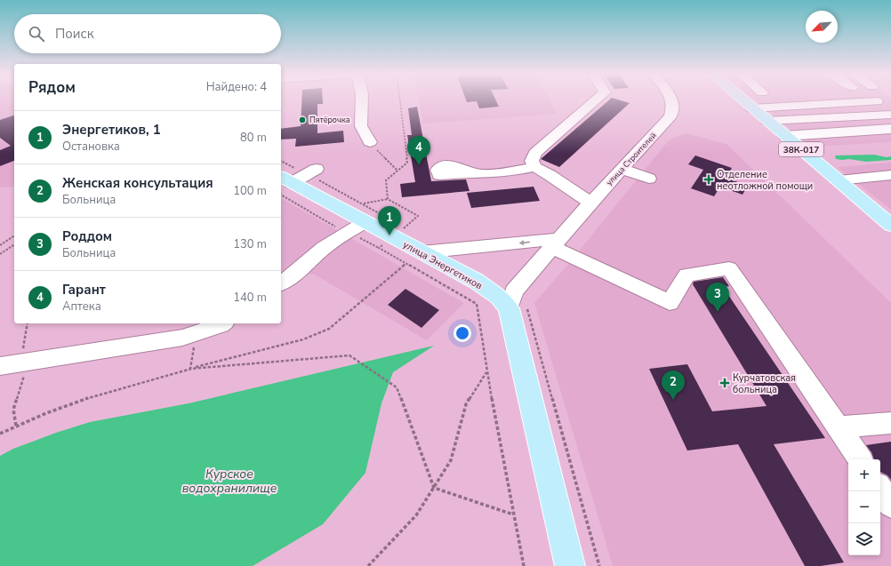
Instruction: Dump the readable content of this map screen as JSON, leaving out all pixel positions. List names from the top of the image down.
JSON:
{
  "streets": {
    "main road": ["38К-017", "улица Энергетиков"],
    "street": ["улица Строителей"]
  },
  "crossings": [
    ["улица Строителей", "улица Энергетиков"]
  ],
  "water": ["Курское водохранилище"],
  "places": {
    "other": ["Пятёрочка"],
    "health": ["Отделение неотложной помощи", "Курчатовская больница"]
  },
  "north": "bottom left",
  "page": {
    "search": "Поиск",
    "heading": ["Рядом", "Найдено: 4"],
    "list": [
      {
        "mark": "1",
        "name": "Энергетиков, 1",
        "note": "Остановка",
        "value": "80 m"
      },
      {
        "mark": "2",
        "name": "Женская консультация",
        "note": "Больница",
        "value": "100 m"
      },
      {
        "mark": "3",
        "name": "Роддом",
        "note": "Больница",
        "value": "130 m"
      },
      {
        "mark": "4",
        "name": "Гарант",
        "note": "Аптека",
        "value": "140 m"
      }
    ],
    "pins": [
      "4",
      "1",
      "3",
      "2"
    ],
    "map_buttons": ["+", "−"]
  }
}
